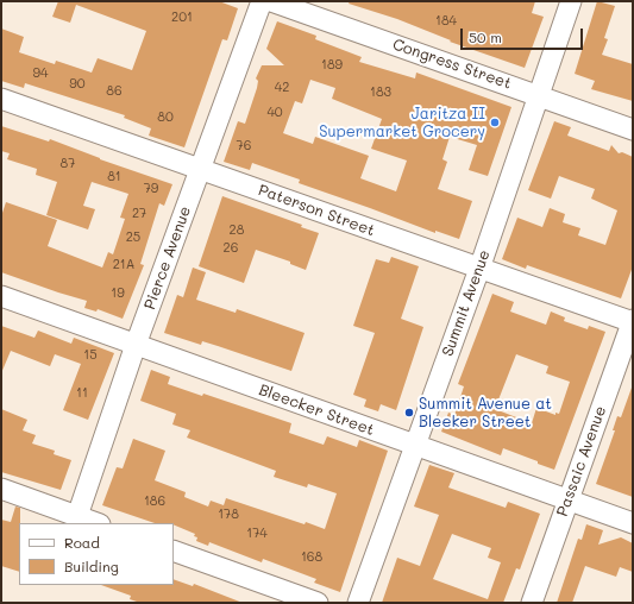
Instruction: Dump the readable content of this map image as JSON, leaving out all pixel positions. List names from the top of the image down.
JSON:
{
  "streets": {
    "street": [
      "Congress Street",
      "Paterson Street",
      "Pierce Avenue",
      "Summit Avenue",
      "Bleecker Street",
      "Passaic Avenue"
    ]
  },
  "crossings": [
    ["Congress Street", "Summit Avenue"],
    ["Paterson Street", "Pierce Avenue"],
    ["Paterson Street", "Summit Avenue"],
    ["Paterson Street", "Passaic Avenue"],
    ["Pierce Avenue", "Bleecker Street"],
    ["Summit Avenue", "Bleecker Street"],
    ["Bleecker Street", "Passaic Avenue"]
  ],
  "places": ["Jaritza II Supermarket Grocery", "Summit Avenue at Bleeker Street"],
  "house_numbers": [
    "201",
    "184",
    "189",
    "94",
    "90",
    "42",
    "86",
    "183",
    "40",
    "80",
    "76",
    "87",
    "81",
    "79",
    "27",
    "28",
    "25",
    "26",
    "21A",
    "19",
    "15",
    "11",
    "186",
    "178",
    "174",
    "168"
  ],
  "legend": ["Road", "Building"],
  "scale_bar": "50 m"
}
